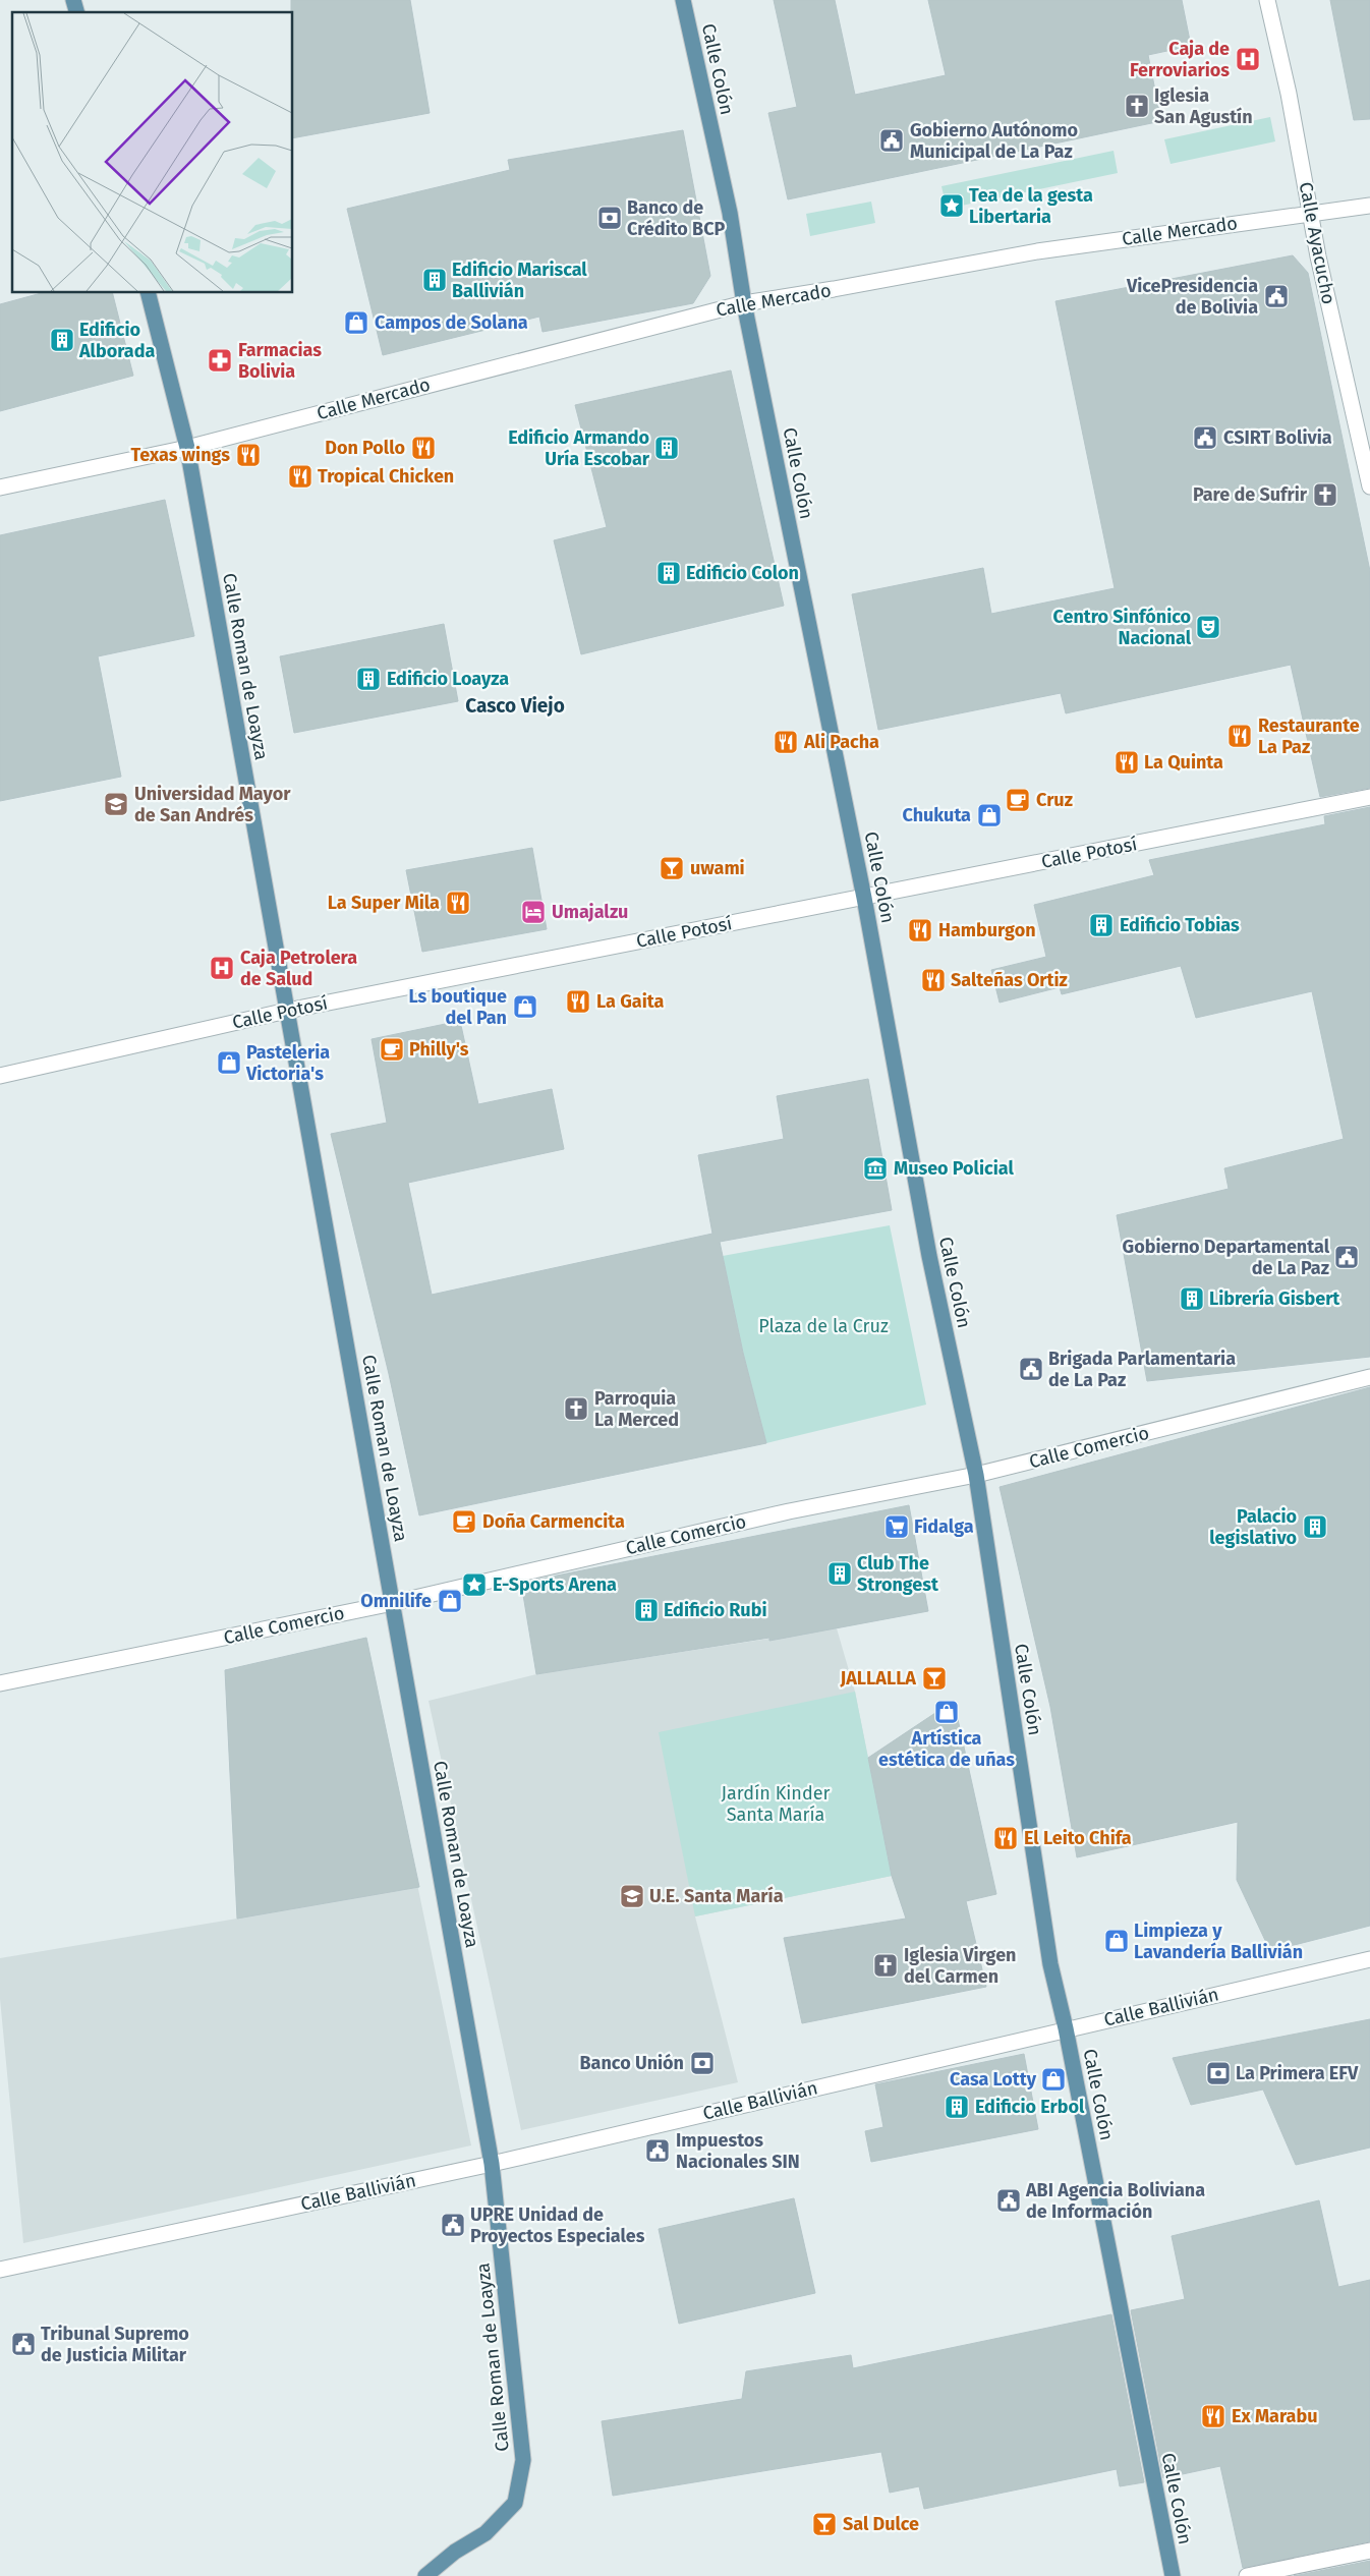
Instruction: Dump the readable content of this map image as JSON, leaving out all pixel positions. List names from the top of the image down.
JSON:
{
  "streets": {
    "main road": ["Calle Colón", "Calle Roman de Loayza"],
    "street": [
      "Calle Mercado",
      "Calle Ayacucho",
      "Calle Potosí",
      "Calle Comercio",
      "Calle Ballivián"
    ]
  },
  "crossings": [
    ["Calle Colón", "Calle Mercado"],
    ["Calle Colón", "Calle Potosí"],
    ["Calle Colón", "Calle Comercio"],
    ["Calle Colón", "Calle Ballivián"],
    ["Calle Mercado", "Calle Ayacucho"],
    ["Calle Mercado", "Calle Roman de Loayza"],
    ["Calle Roman de Loayza", "Calle Potosí"],
    ["Calle Roman de Loayza", "Calle Comercio"],
    ["Calle Roman de Loayza", "Calle Ballivián"]
  ],
  "districts": ["Casco Viejo"],
  "parks": ["Plaza de la Cruz", "Jardín Kinder Santa María"],
  "places": {
    "hospital": ["Caja de Ferroviarios", "Caja Petrolera de Salud"],
    "church": [
      "Iglesia San Agustín",
      "Pare de Sufrir",
      "Parroquia La Merced",
      "Iglesia Virgen del Carmen"
    ],
    "public building": [
      "Gobierno Autónomo Municipal de La Paz",
      "VicePresidencia de Bolivia",
      "CSIRT Bolivia",
      "Gobierno Departamental de La Paz",
      "Brigada Parlamentaria de La Paz",
      "Impuestos Nacionales SIN",
      "ABI Agencia Boliviana de Información",
      "UPRE Unidad de Proyectos Especiales",
      "Tribunal Supremo de Justicia Militar"
    ],
    "place": ["Tea de la gesta Libertaria", "E-Sports Arena"],
    "bank": ["Banco de Crédito BCP", "Banco Unión", "La Primera EFV"],
    "building": [
      "Edificio Mariscal Ballivián",
      "Edificio Alborada",
      "Edificio Armando Uría Escobar",
      "Edificio Colon",
      "Edificio Loayza",
      "Edificio Tobias",
      "Librería Gisbert",
      "Palacio legislativo",
      "Club The Strongest",
      "Edificio Rubi",
      "Edificio Erbol"
    ],
    "shop": [
      "Campos de Solana",
      "Chukuta",
      "Ls boutique del Pan",
      "Pasteleria Victoria's",
      "Omnilife",
      "Artística estética de uñas",
      "Limpieza y Lavandería Ballivián",
      "Casa Lotty"
    ],
    "pharmacy": ["Farmacias Bolivia"],
    "restaurant": [
      "Don Pollo",
      "Texas wings",
      "Tropical Chicken",
      "Restaurante La Paz",
      "Ali Pacha",
      "La Quinta",
      "La Super Mila",
      "Hamburgon",
      "Salteñas Ortiz",
      "La Gaita",
      "El Leito Chifa",
      "Ex Marabu"
    ],
    "theatre": ["Centro Sinfónico Nacional"],
    "cafe": ["Cruz", "Philly's", "Doña Carmencita"],
    "school or university": ["Universidad Mayor de San Andrés", "U.E. Santa María"],
    "bar": ["uwami", "JALLALLA", "Sal Dulce"],
    "hotel": ["Umajalzu"],
    "museum": ["Museo Policial"],
    "supermarket": ["Fidalga"]
  }
}
